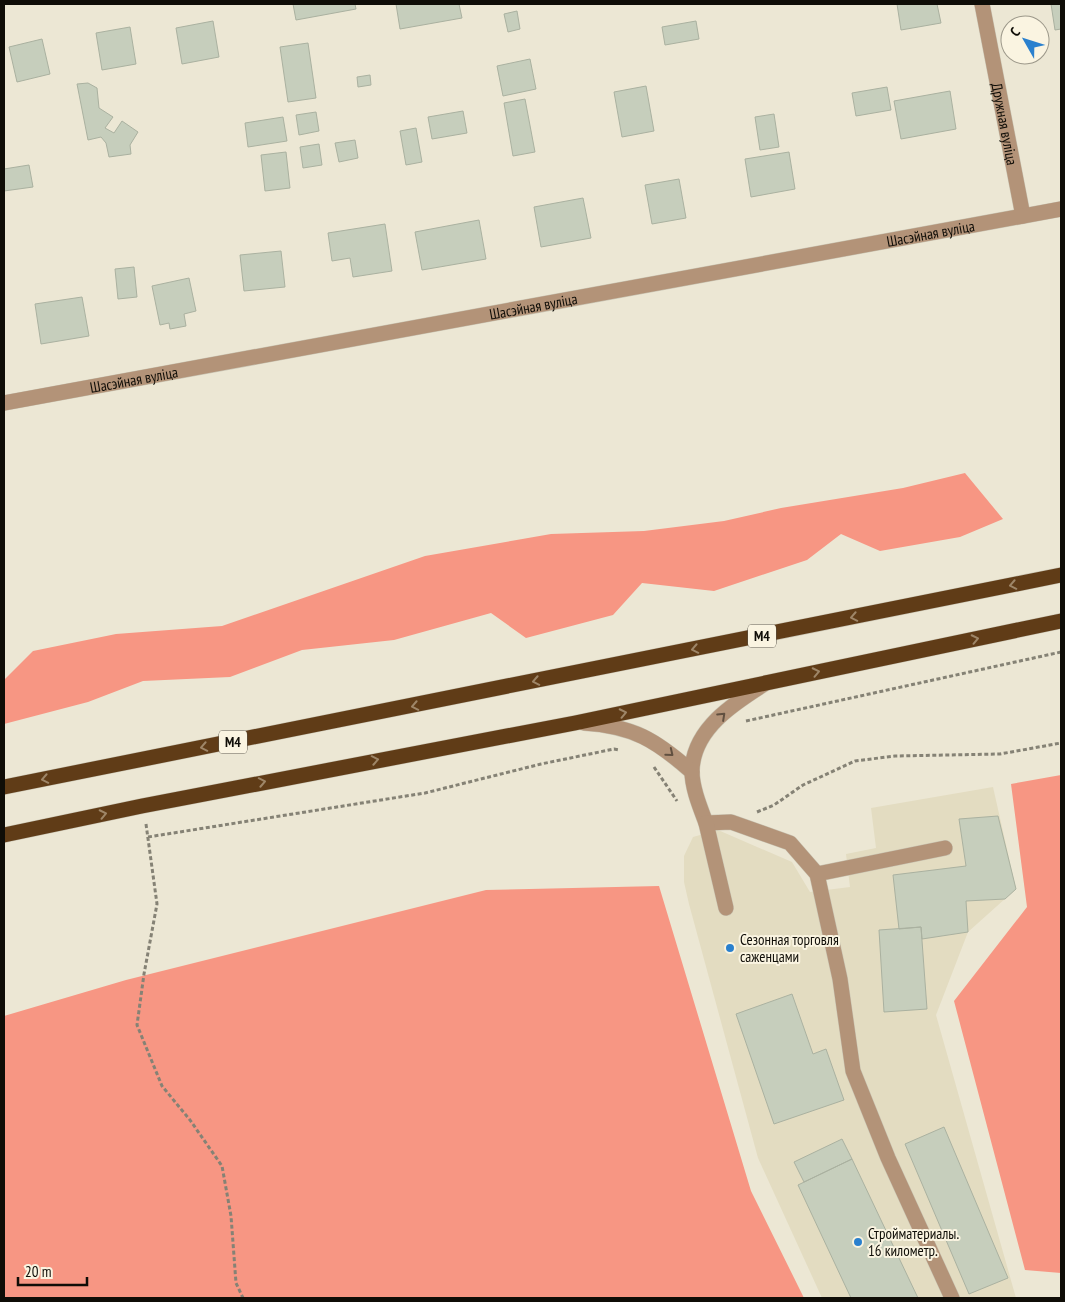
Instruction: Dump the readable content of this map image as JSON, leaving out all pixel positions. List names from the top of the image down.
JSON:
{
  "streets": {
    "highway": ["М4"],
    "street": ["Дружная вуліца", "Шасэйная вуліца"]
  },
  "crossings": [
    ["Дружная вуліца", "Шасэйная вуліца"]
  ],
  "places": ["Сезонная торговля саженцами", "Стройматериалы. 16 километр."],
  "scale_bar": "20 m",
  "north": "top left"
}
